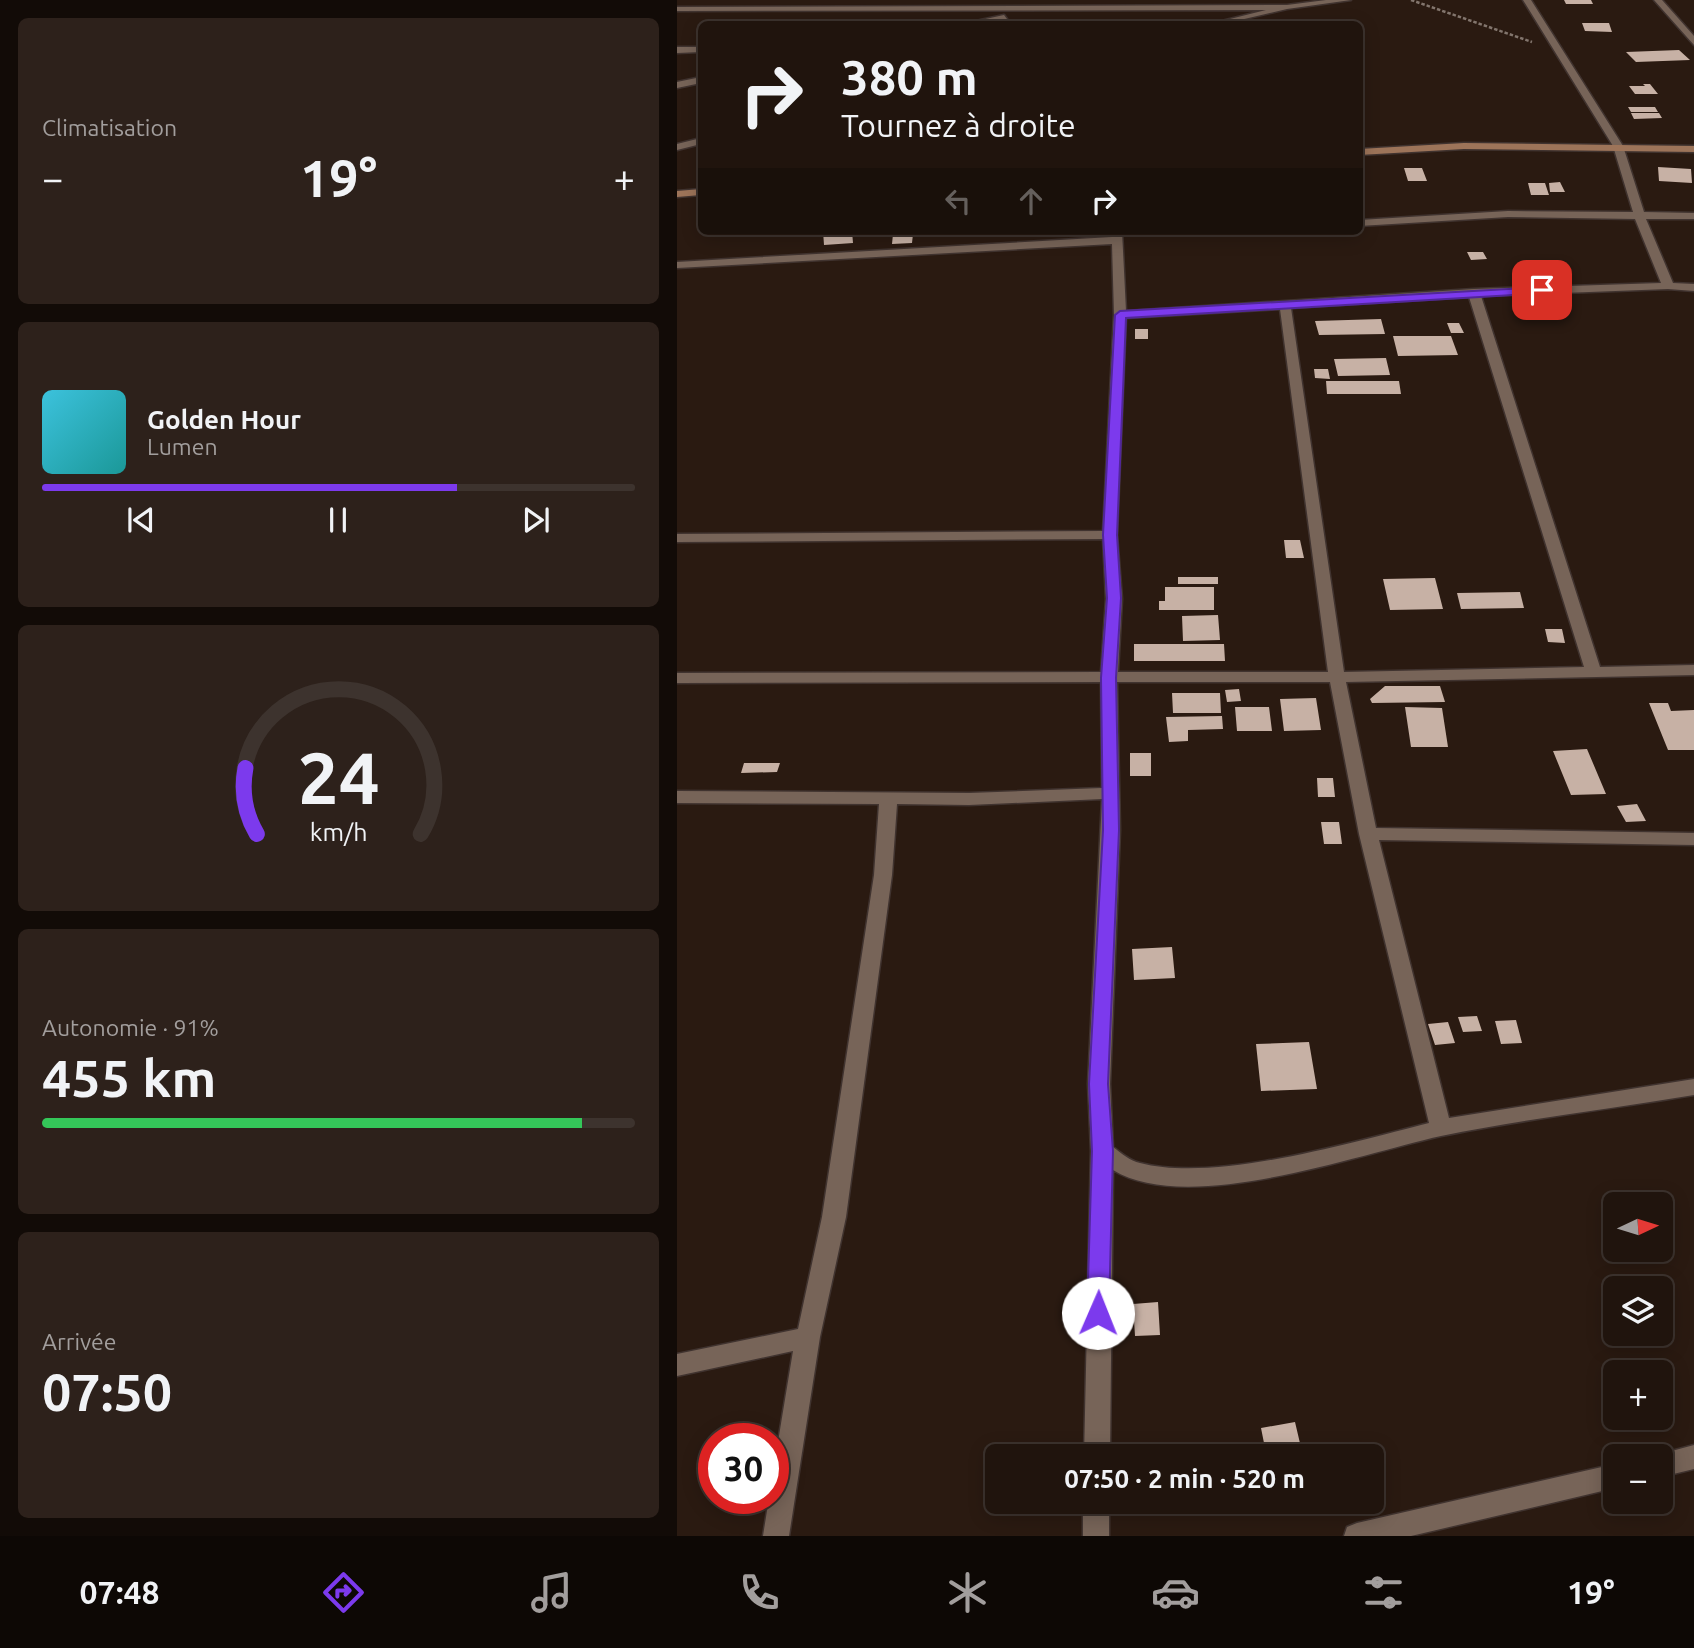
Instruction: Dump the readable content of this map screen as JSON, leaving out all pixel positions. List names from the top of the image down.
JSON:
{
  "north": "right",
  "page": {
    "tile": [
      "Climatisation",
      ["Autonomie · 91%", "455 km"],
      ["Arrivée", "07:50"]
    ],
    "turn": ["380 m", "Tournez à droite"],
    "heat": ["−", "19°", "+"],
    "song": ["Golden Hour", "Lumen"],
    "map_buttons": ["+", "−"],
    "limit": "30",
    "trip": "07:50 · 2 min · 520 m",
    "tabs": ["07:48", "19°"],
    "gauge": ["24", "km/h"]
  }
}
